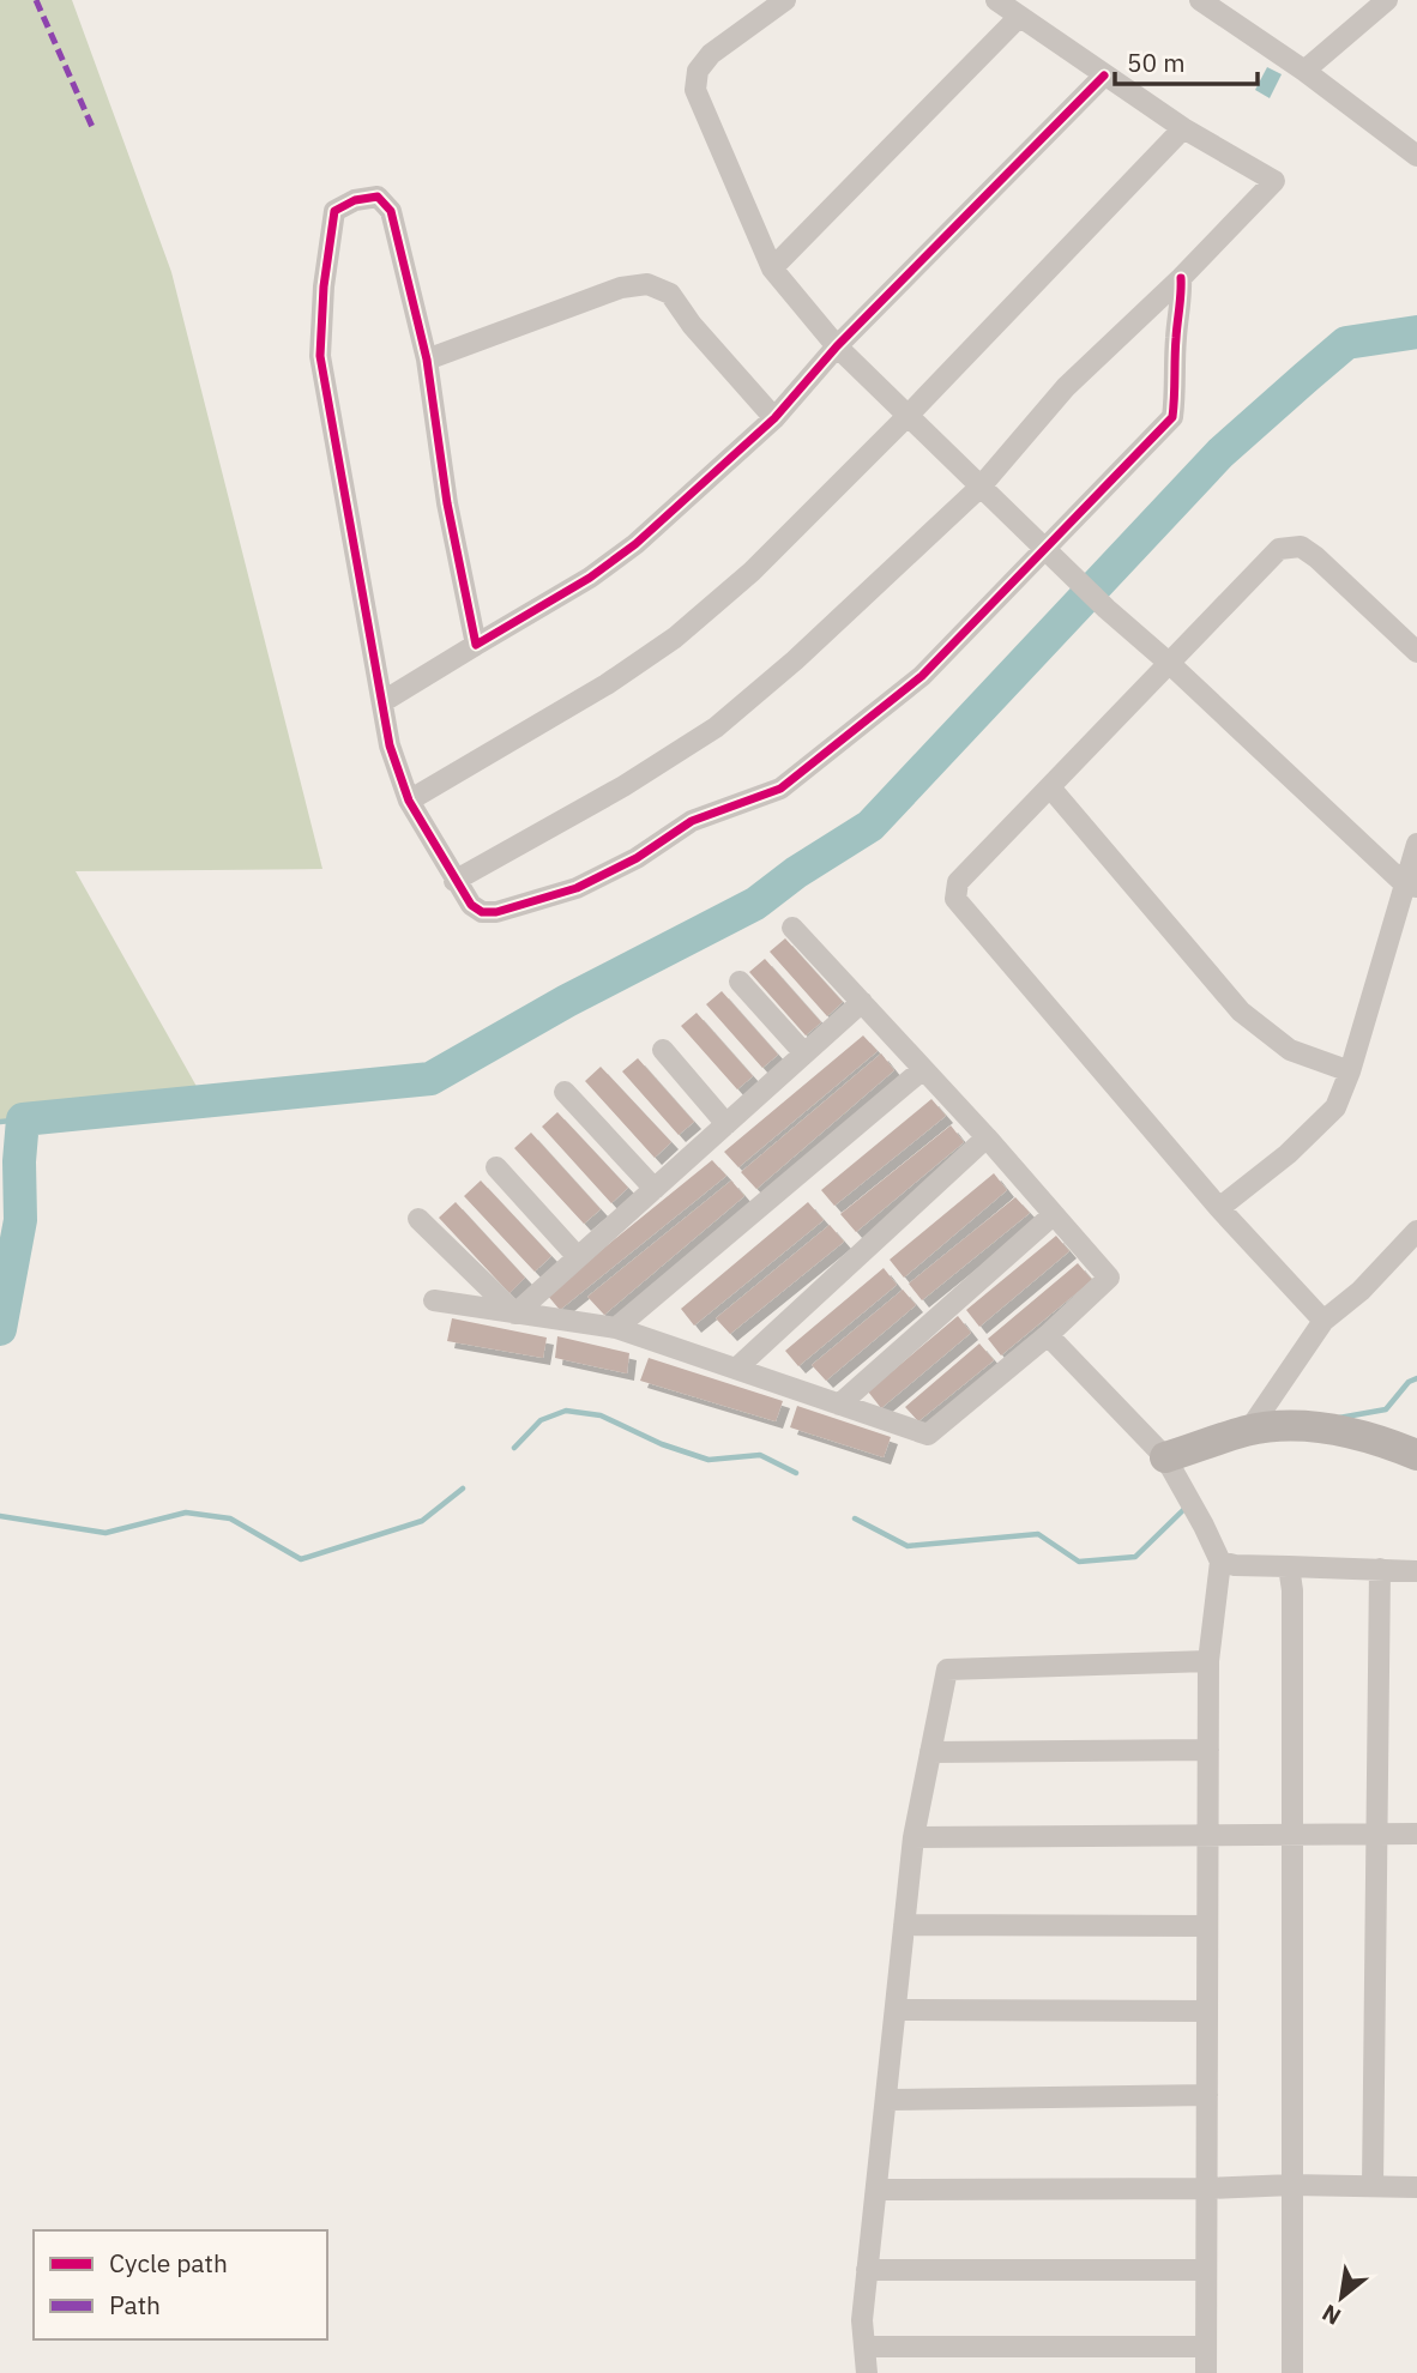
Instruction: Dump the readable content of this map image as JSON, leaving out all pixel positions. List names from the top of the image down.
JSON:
{
  "legend": ["Cycle path", "Path"],
  "scale_bar": "50 m",
  "north": "bottom left"
}
